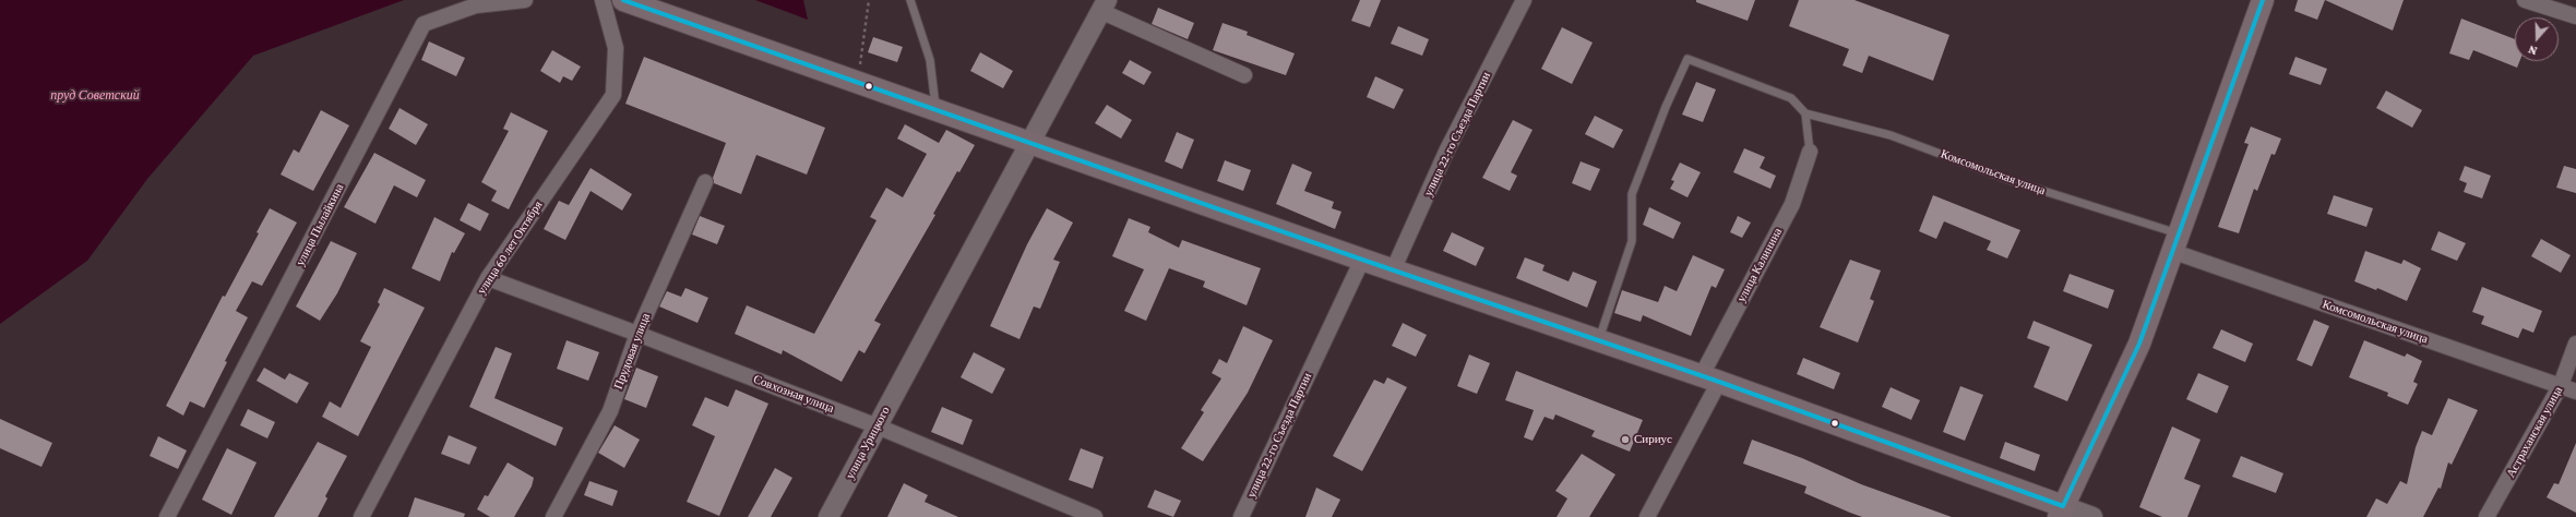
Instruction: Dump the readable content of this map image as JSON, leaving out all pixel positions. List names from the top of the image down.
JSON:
{
  "streets": {
    "street": [
      "улица 22-го Съезда Партии",
      "Комсомольская улица",
      "улица Пылайкина",
      "улица 60 лет Октября",
      "улица Калинина",
      "Прудовая улица",
      "Совхозная улица",
      "Астраханская улица",
      "улица Урицкого"
    ]
  },
  "crossings": [
    ["Комсомольская улица", "Астраханская улица"],
    ["улица 60 лет Октября", "Совхозная улица"],
    ["Прудовая улица", "Совхозная улица"],
    ["Совхозная улица", "улица Урицкого"]
  ],
  "water": ["пруд Советский"],
  "places": ["Сириус"],
  "north": "bottom"
}
